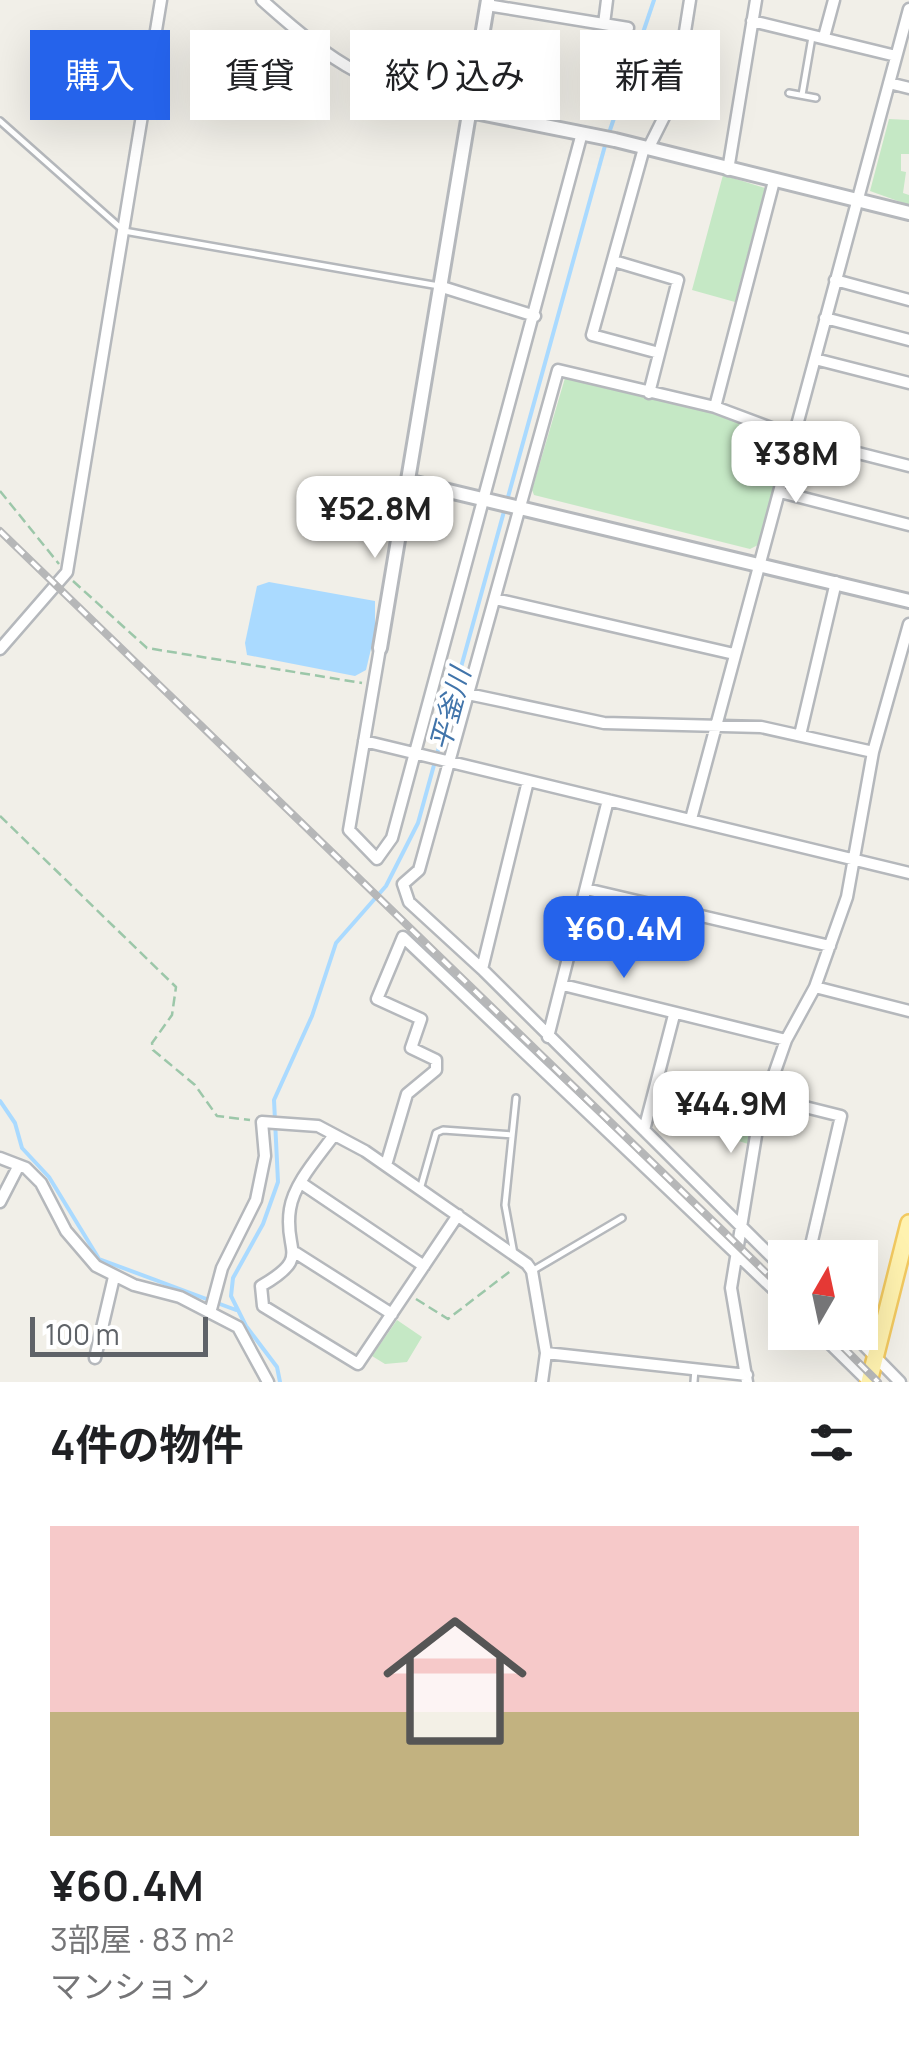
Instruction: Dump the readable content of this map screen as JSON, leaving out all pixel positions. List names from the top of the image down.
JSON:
{
  "water": ["平釜川"],
  "scale_bar": "100 m",
  "north": "top",
  "page": {
    "chip": [
      "購入",
      "賃貸",
      "絞り込み",
      "新着"
    ],
    "price": [
      "¥38M",
      "¥52.8M",
      "¥60.4M",
      "¥44.9M"
    ],
    "scale": "100 m",
    "heading": "4件の物件",
    "list": [
      {
        "name": "¥60.4M",
        "note": "3部屋 · 83 m² · マンション"
      }
    ]
  }
}
